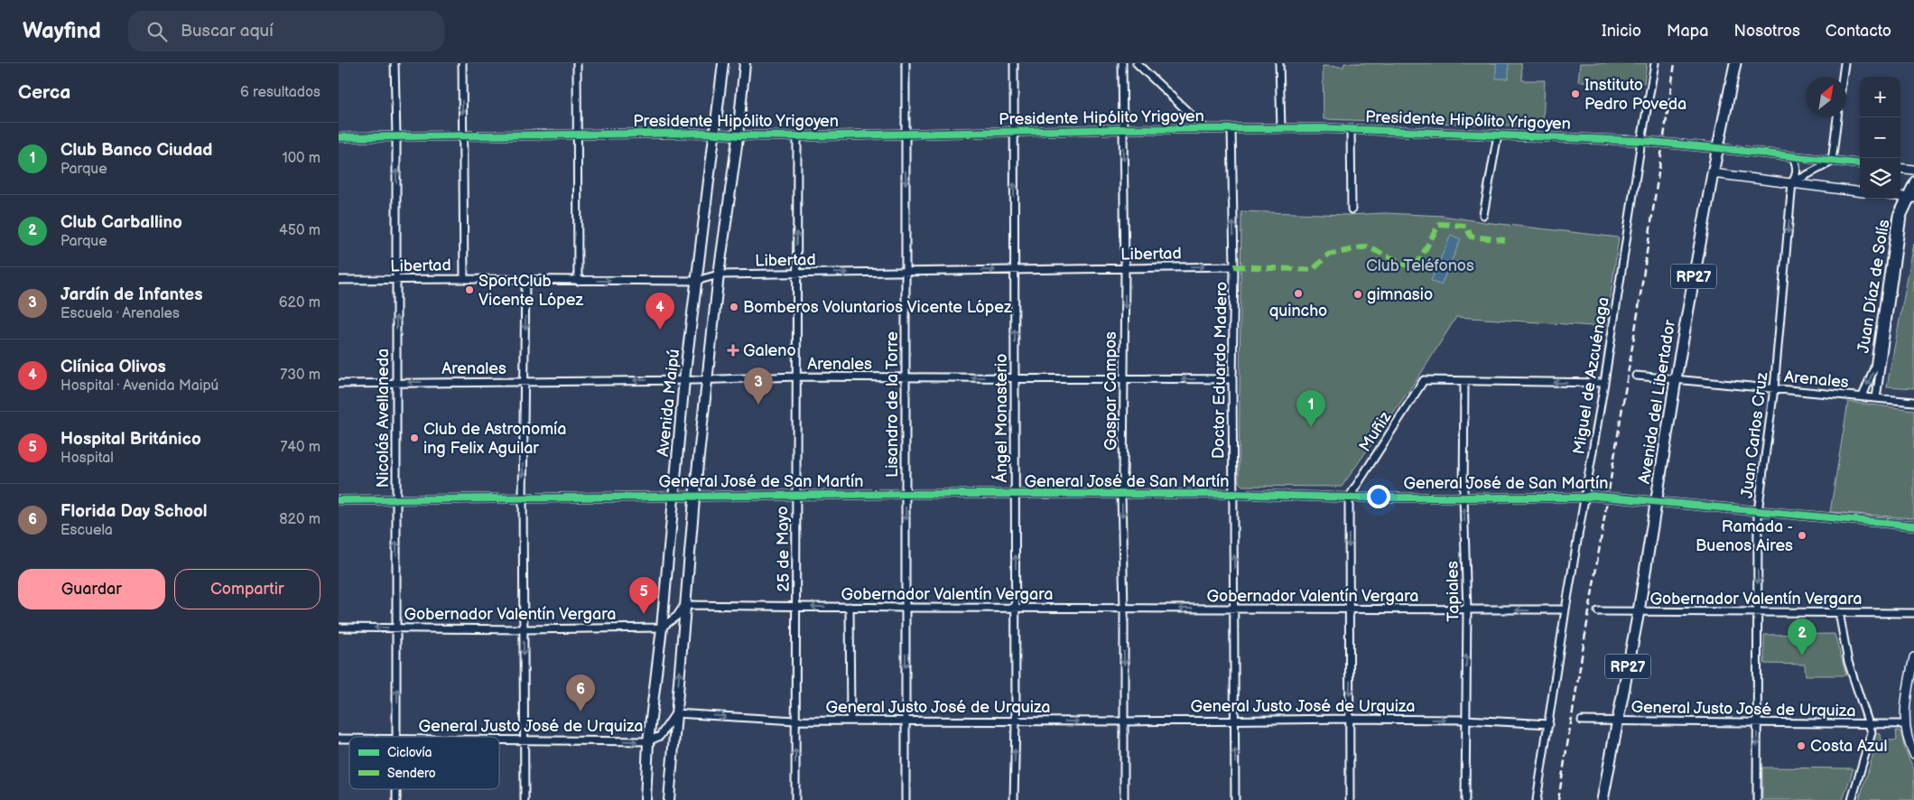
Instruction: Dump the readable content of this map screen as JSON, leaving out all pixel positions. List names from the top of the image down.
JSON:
{
  "streets": {
    "main road": ["RP27", "Avenida del Libertador", "Avenida Maipú"],
    "street": [
      "Presidente Hipólito Yrigoyen",
      "Libertad",
      "Juan Díaz de Solís",
      "Arenales",
      "Doctor Eduardo Madero",
      "Miguel de Azcuénaga",
      "Gaspar Campos",
      "Lisandro de la Torre",
      "Nicolás Avellaneda",
      "Ángel Monasterio",
      "Muñiz",
      "Juan Carlos Cruz",
      "General José de San Martín",
      "25 de Mayo",
      "Tapiales",
      "Gobernador Valentín Vergara",
      "General Justo José de Urquiza"
    ]
  },
  "crossings": [
    ["Presidente Hipólito Yrigoyen", "Doctor Eduardo Madero"],
    ["Presidente Hipólito Yrigoyen", "Miguel de Azcuénaga"],
    ["Presidente Hipólito Yrigoyen", "Gaspar Campos"],
    ["Presidente Hipólito Yrigoyen", "Avenida del Libertador"],
    ["Presidente Hipólito Yrigoyen", "Avenida Maipú"],
    ["Presidente Hipólito Yrigoyen", "Lisandro de la Torre"],
    ["Presidente Hipólito Yrigoyen", "Nicolás Avellaneda"],
    ["Presidente Hipólito Yrigoyen", "Ángel Monasterio"],
    ["Presidente Hipólito Yrigoyen", "Juan Carlos Cruz"],
    ["Presidente Hipólito Yrigoyen", "25 de Mayo"],
    ["Libertad", "Doctor Eduardo Madero"],
    ["Libertad", "Gaspar Campos"],
    ["Libertad", "Avenida Maipú"],
    ["Libertad", "Lisandro de la Torre"],
    ["Libertad", "Nicolás Avellaneda"],
    ["Libertad", "Ángel Monasterio"],
    ["Libertad", "25 de Mayo"],
    ["Juan Díaz de Solís", "Arenales"],
    ["Arenales", "Doctor Eduardo Madero"],
    ["Arenales", "Gaspar Campos"],
    ["Arenales", "Avenida del Libertador"],
    ["Arenales", "Avenida Maipú"],
    ["Arenales", "Lisandro de la Torre"],
    ["Arenales", "Nicolás Avellaneda"],
    ["Arenales", "Ángel Monasterio"],
    ["Arenales", "Juan Carlos Cruz"],
    ["Arenales", "25 de Mayo"],
    ["Doctor Eduardo Madero", "General José de San Martín"],
    ["Doctor Eduardo Madero", "Gobernador Valentín Vergara"],
    ["Doctor Eduardo Madero", "General Justo José de Urquiza"],
    ["Miguel de Azcuénaga", "General José de San Martín"],
    ["Miguel de Azcuénaga", "Gobernador Valentín Vergara"],
    ["Miguel de Azcuénaga", "General Justo José de Urquiza"],
    ["Gaspar Campos", "General José de San Martín"],
    ["Gaspar Campos", "Gobernador Valentín Vergara"],
    ["Gaspar Campos", "General Justo José de Urquiza"],
    ["Avenida del Libertador", "General José de San Martín"],
    ["Avenida del Libertador", "Gobernador Valentín Vergara"],
    ["Avenida del Libertador", "General Justo José de Urquiza"],
    ["Avenida Maipú", "General José de San Martín"],
    ["Avenida Maipú", "Gobernador Valentín Vergara"],
    ["Avenida Maipú", "General Justo José de Urquiza"],
    ["Lisandro de la Torre", "General José de San Martín"],
    ["Lisandro de la Torre", "Gobernador Valentín Vergara"],
    ["Lisandro de la Torre", "General Justo José de Urquiza"],
    ["Nicolás Avellaneda", "General José de San Martín"],
    ["Nicolás Avellaneda", "Gobernador Valentín Vergara"],
    ["Ángel Monasterio", "General José de San Martín"],
    ["Ángel Monasterio", "Gobernador Valentín Vergara"],
    ["Ángel Monasterio", "General Justo José de Urquiza"],
    ["Muñiz", "General José de San Martín"],
    ["Muñiz", "Tapiales"],
    ["Juan Carlos Cruz", "General José de San Martín"],
    ["Juan Carlos Cruz", "Gobernador Valentín Vergara"],
    ["Juan Carlos Cruz", "General Justo José de Urquiza"],
    ["General José de San Martín", "25 de Mayo"],
    ["General José de San Martín", "Tapiales"],
    ["25 de Mayo", "Gobernador Valentín Vergara"],
    ["25 de Mayo", "General Justo José de Urquiza"],
    ["Tapiales", "Gobernador Valentín Vergara"],
    ["Tapiales", "General Justo José de Urquiza"]
  ],
  "one_way": [
    "Libertad",
    "Arenales",
    "Doctor Eduardo Madero",
    "Gaspar Campos",
    "Nicolás Avellaneda",
    "Ángel Monasterio",
    "Juan Carlos Cruz",
    "Tapiales"
  ],
  "parks": ["Club Teléfonos"],
  "places": {
    "other": [
      "Instituto Pedro Poveda",
      "SportClub Vicente López",
      "quincho",
      "gimnasio",
      "Bomberos Voluntarios Vicente López",
      "Club de Astronomía ing Felix Aguilar",
      "Ramada - Buenos Aires",
      "Costa Azul"
    ],
    "health": ["Galeno"]
  },
  "legend": ["Ciclovía", "Sendero"],
  "north": "top right",
  "page": {
    "header": "Wayfind",
    "search": "Buscar aquí",
    "nav": [
      "Inicio",
      "Mapa",
      "Nosotros",
      "Contacto"
    ],
    "heading": ["Cerca", "6 resultados"],
    "map_buttons": ["+", "−"],
    "list": [
      {
        "mark": "1",
        "name": "Club Banco Ciudad",
        "note": "Parque",
        "value": "100 m"
      },
      {
        "mark": "2",
        "name": "Club Carballino",
        "note": "Parque",
        "value": "450 m"
      },
      {
        "mark": "3",
        "name": "Jardín de Infantes",
        "note": "Escuela · Arenales",
        "value": "620 m"
      },
      {
        "mark": "4",
        "name": "Clínica Olivos",
        "note": "Hospital · Avenida Maipú",
        "value": "730 m"
      },
      {
        "mark": "5",
        "name": "Hospital Británico",
        "note": "Hospital",
        "value": "740 m"
      },
      {
        "mark": "6",
        "name": "Florida Day School",
        "note": "Escuela",
        "value": "820 m"
      }
    ],
    "pins": [
      "4",
      "3",
      "1",
      "5",
      "2",
      "6"
    ],
    "buttons": ["Guardar", "Compartir"]
  }
}
